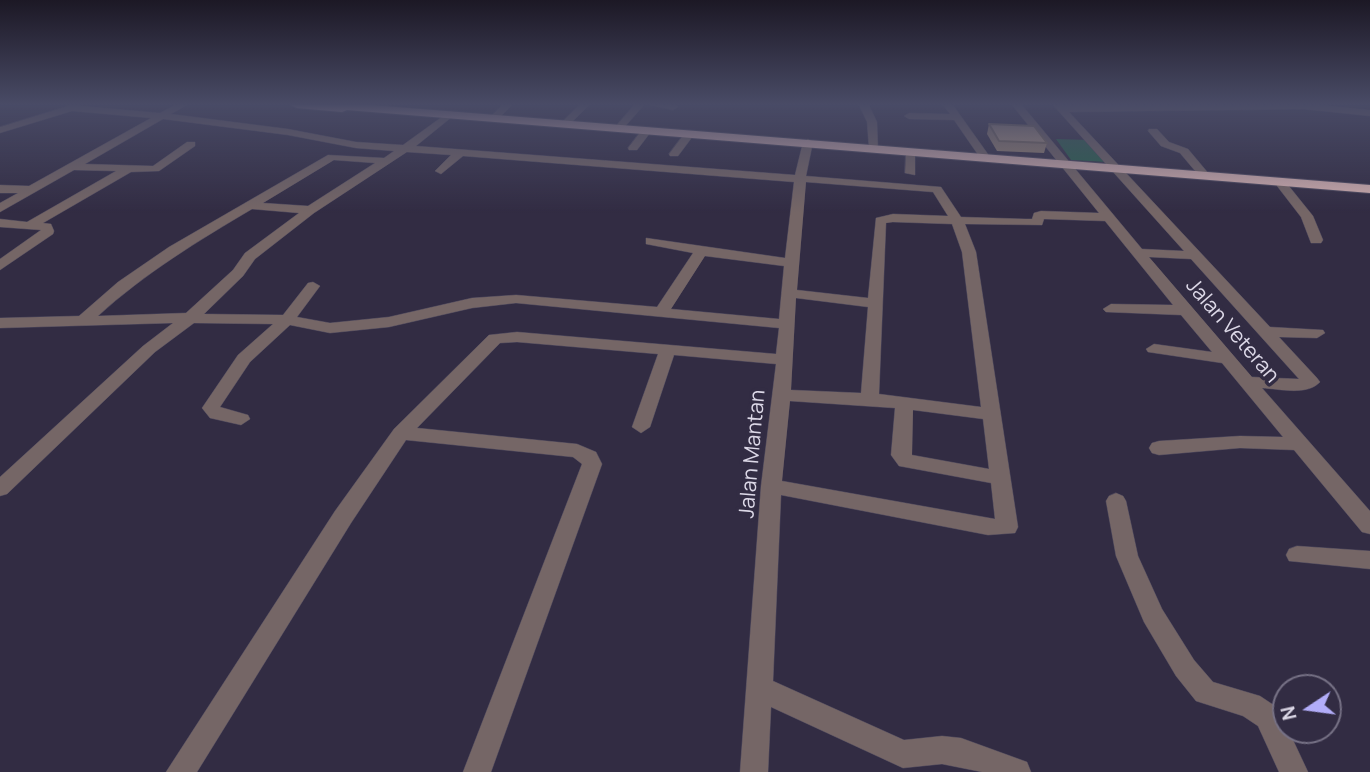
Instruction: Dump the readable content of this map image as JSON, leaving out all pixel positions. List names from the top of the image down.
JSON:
{
  "streets": {
    "street": ["Jalan Veteran", "Jalan Mantan"]
  },
  "north": "left"
}
